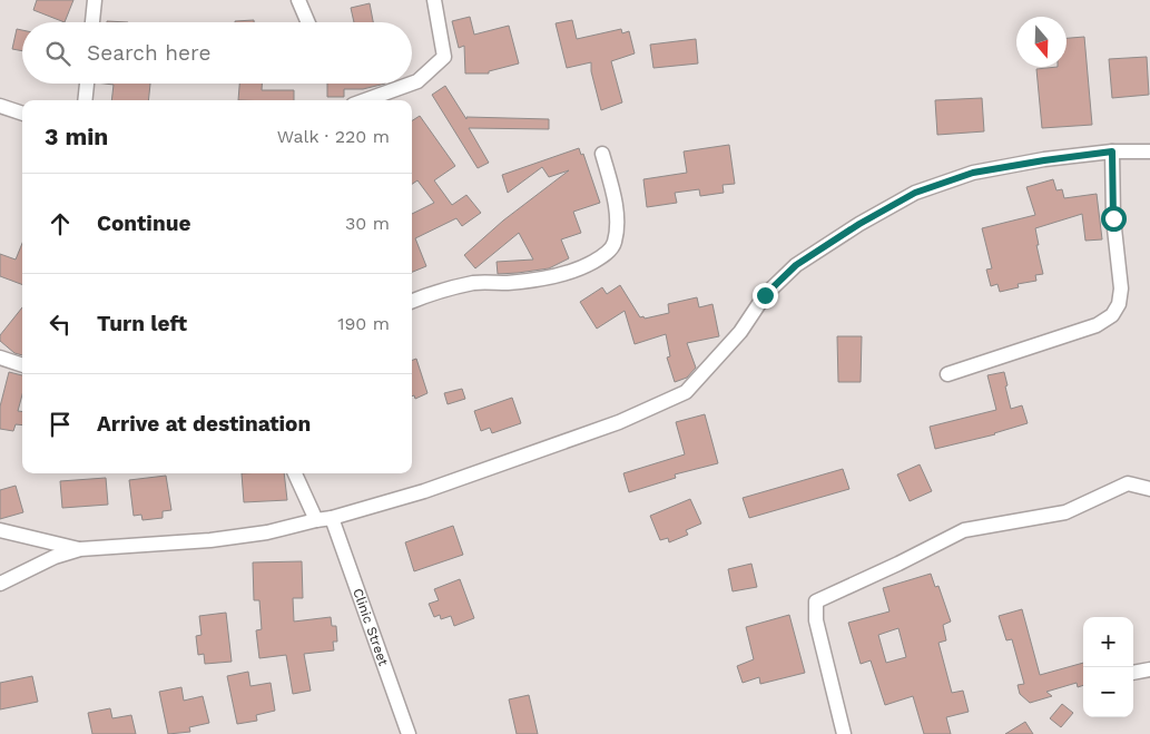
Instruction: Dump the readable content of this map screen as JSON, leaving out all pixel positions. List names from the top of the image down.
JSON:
{
  "streets": {
    "street": ["Clinic Street"]
  },
  "north": "bottom",
  "page": {
    "search": "Search here",
    "heading": ["3 min", "Walk · 220 m"],
    "list": [
      ["Continue", "30 m"],
      ["Turn left", "190 m"],
      "Arrive at destination"
    ],
    "map_buttons": ["+", "−"]
  }
}
